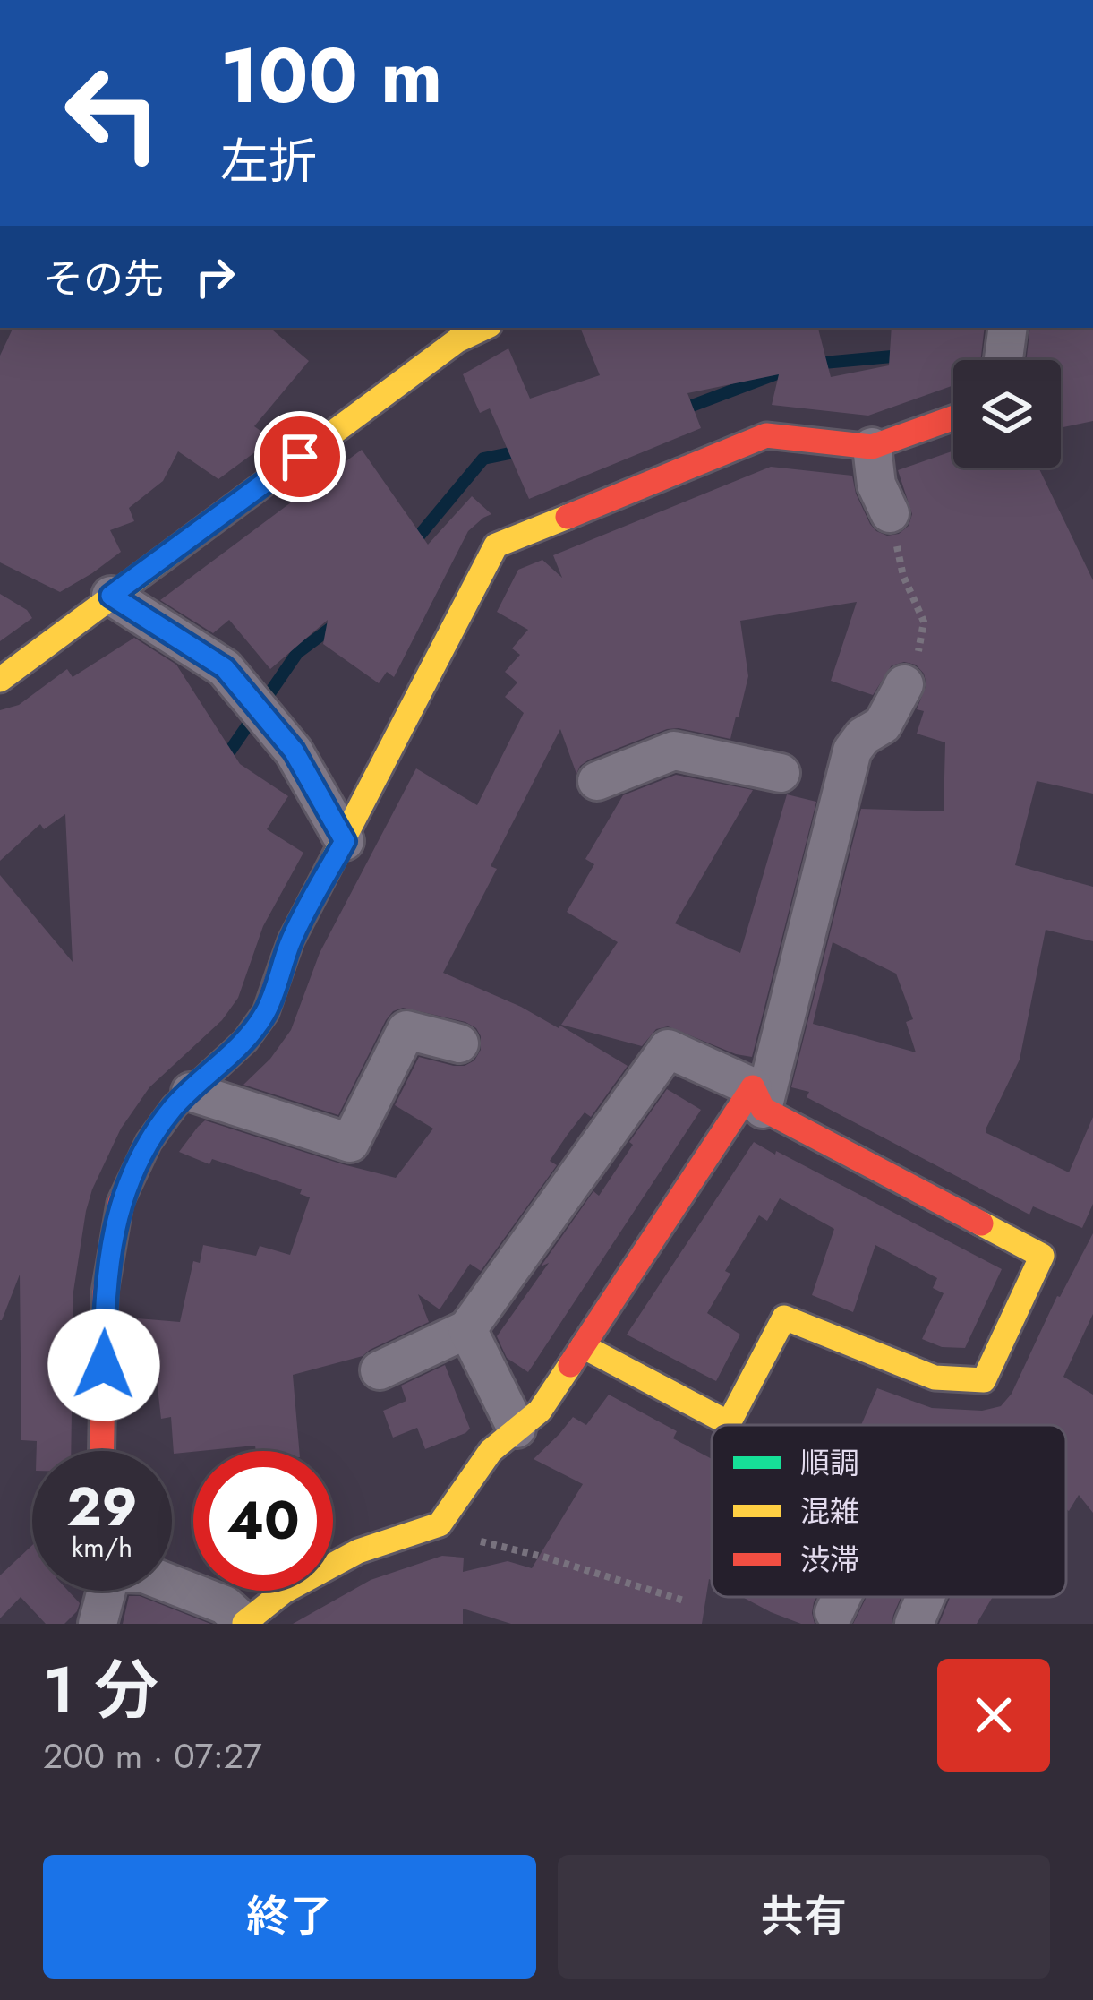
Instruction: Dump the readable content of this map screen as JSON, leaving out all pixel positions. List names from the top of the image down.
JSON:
{
  "legend": ["順調", "混雑", "渋滞"],
  "page": {
    "turn": ["100 m", "左折"],
    "then": "その先",
    "speed": "29 km/h",
    "limit": "40",
    "heading": ["1 分", "200 m · 07:27"],
    "buttons": ["終了", "共有"]
  }
}
